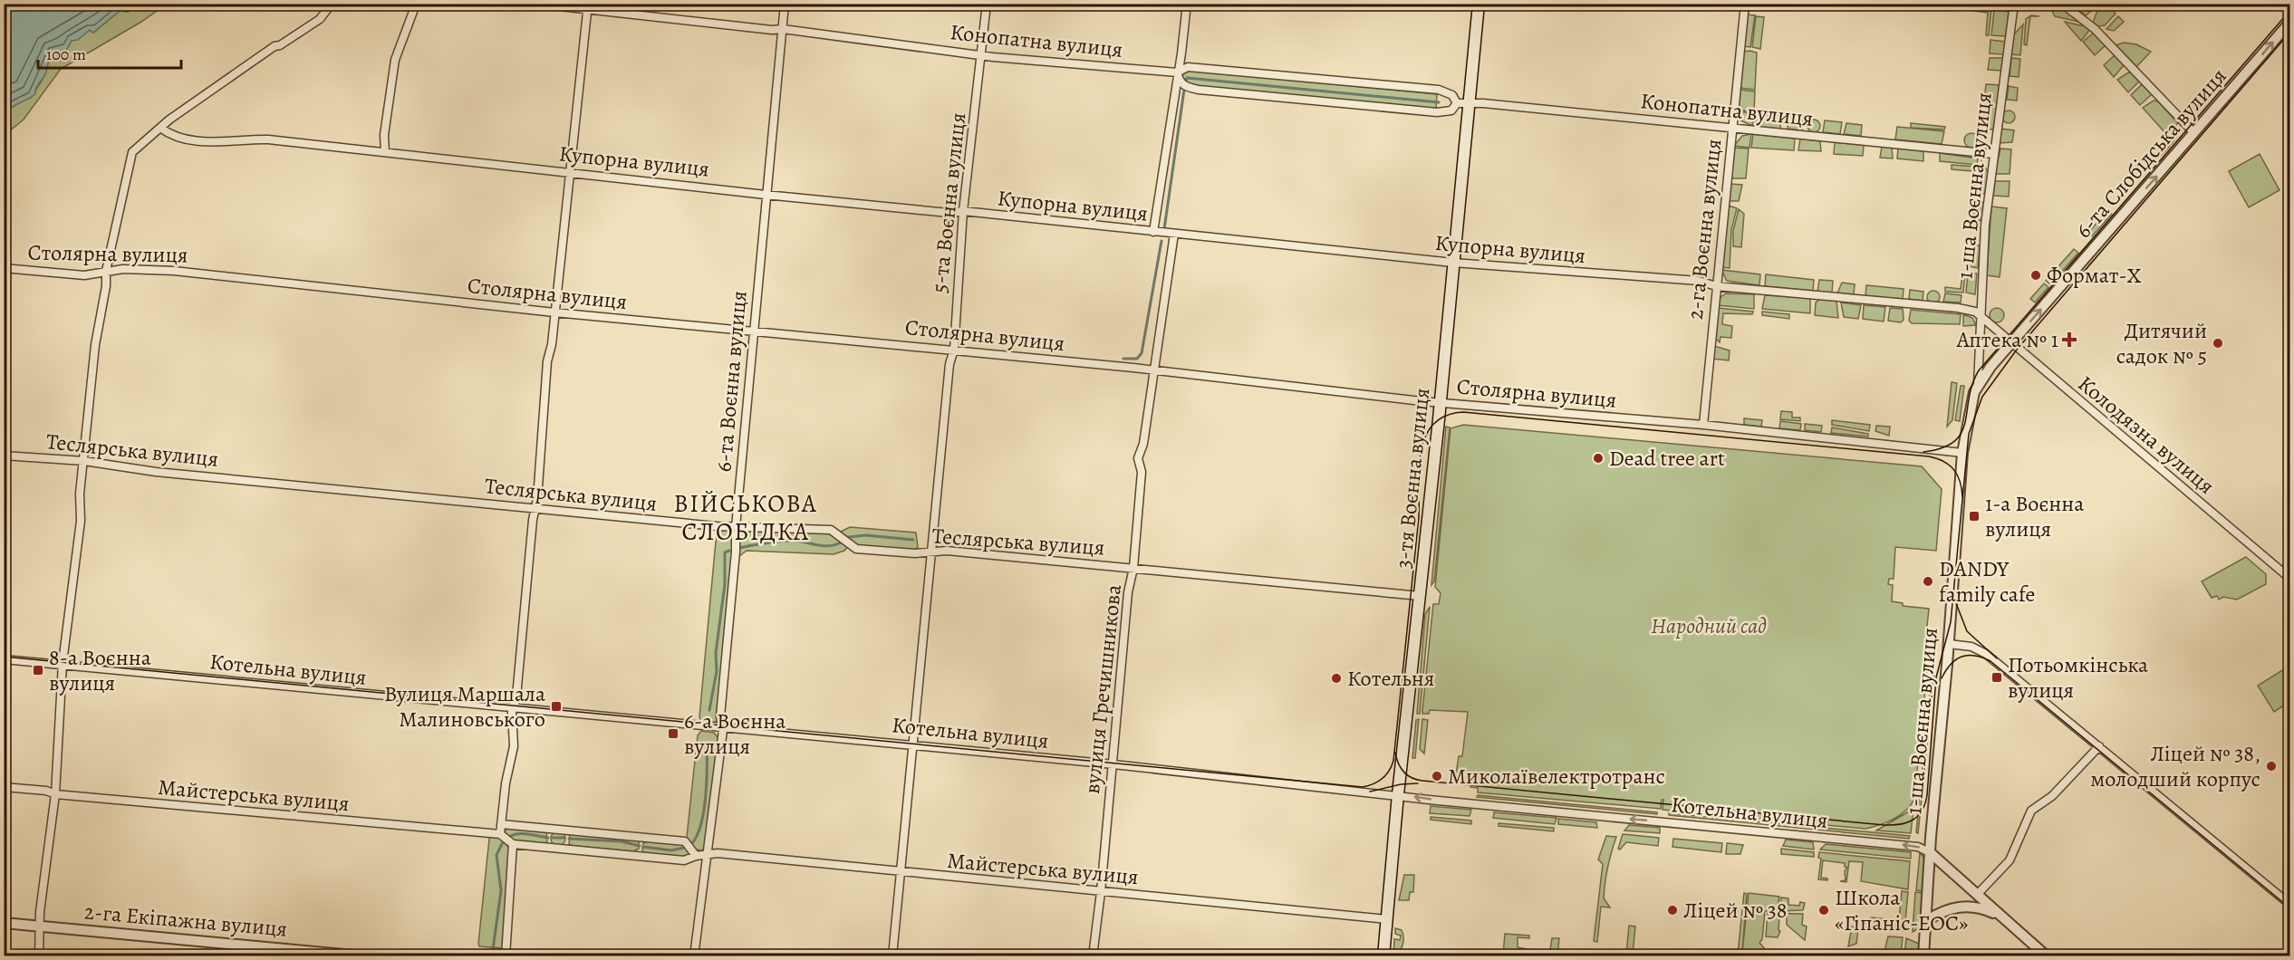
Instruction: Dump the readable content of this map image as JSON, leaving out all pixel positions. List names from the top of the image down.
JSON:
{
  "streets": {
    "main road": ["3-тя Воєнна вулиця"],
    "street": [
      "Конопатна вулиця",
      "6-та Слобідська вулиця",
      "Купорна вулиця",
      "1-ша Воєнна вулиця",
      "5-та Воєнна вулиця",
      "2-га Воєнна вулиця",
      "Столярна вулиця",
      "6-та Воєнна вулиця",
      "Колодязна вулиця",
      "Теслярська вулиця",
      "Котельна вулиця",
      "вулиця Гречишникова",
      "Майстерська вулиця",
      "2-га Екіпажна вулиця"
    ]
  },
  "crossings": [
    ["Конопатна вулиця", "1-ша Воєнна вулиця"],
    ["Конопатна вулиця", "5-та Воєнна вулиця"],
    ["Конопатна вулиця", "2-га Воєнна вулиця"],
    ["Конопатна вулиця", "6-та Воєнна вулиця"],
    ["Конопатна вулиця", "3-тя Воєнна вулиця"],
    ["6-та Слобідська вулиця", "1-ша Воєнна вулиця"],
    ["6-та Слобідська вулиця", "Колодязна вулиця"],
    ["Купорна вулиця", "1-ша Воєнна вулиця"],
    ["Купорна вулиця", "5-та Воєнна вулиця"],
    ["Купорна вулиця", "2-га Воєнна вулиця"],
    ["Купорна вулиця", "6-та Воєнна вулиця"],
    ["Купорна вулиця", "Колодязна вулиця"],
    ["Купорна вулиця", "3-тя Воєнна вулиця"],
    ["Купорна вулиця", "вулиця Гречишникова"],
    ["1-ша Воєнна вулиця", "Столярна вулиця"],
    ["1-ша Воєнна вулиця", "Колодязна вулиця"],
    ["1-ша Воєнна вулиця", "Котельна вулиця"],
    ["5-та Воєнна вулиця", "Столярна вулиця"],
    ["5-та Воєнна вулиця", "Теслярська вулиця"],
    ["5-та Воєнна вулиця", "Котельна вулиця"],
    ["5-та Воєнна вулиця", "Майстерська вулиця"],
    ["2-га Воєнна вулиця", "Столярна вулиця"],
    ["Столярна вулиця", "6-та Воєнна вулиця"],
    ["Столярна вулиця", "3-тя Воєнна вулиця"],
    ["Столярна вулиця", "вулиця Гречишникова"],
    ["6-та Воєнна вулиця", "Теслярська вулиця"],
    ["6-та Воєнна вулиця", "Котельна вулиця"],
    ["6-та Воєнна вулиця", "Майстерська вулиця"],
    ["Теслярська вулиця", "3-тя Воєнна вулиця"],
    ["Теслярська вулиця", "вулиця Гречишникова"],
    ["3-тя Воєнна вулиця", "Котельна вулиця"],
    ["3-тя Воєнна вулиця", "Майстерська вулиця"],
    ["Котельна вулиця", "вулиця Гречишникова"],
    ["вулиця Гречишникова", "Майстерська вулиця"]
  ],
  "one_way": ["6-та Слобідська вулиця"],
  "districts": ["ВІЙСЬКОВА СЛОБІДКА"],
  "parks": ["Народний сад"],
  "places": {
    "other": [
      "Формат-X",
      "Дитячий садок № 5",
      "Dead tree art",
      "DANDY family cafe",
      "Котельня",
      "Ліцей № 38, молодший корпус",
      "Миколаївелектротранс",
      "Ліцей № 38",
      "Школа «Гіпаніс-ЕОС»"
    ],
    "health": ["Аптека № 1"],
    "transit": [
      "1-а Воєнна вулиця",
      "8-а Воєнна вулиця",
      "Потьомкінська вулиця",
      "Вулиця Маршала Малиновського",
      "6-а Воєнна вулиця"
    ]
  },
  "scale_bar": "100 m"
}
